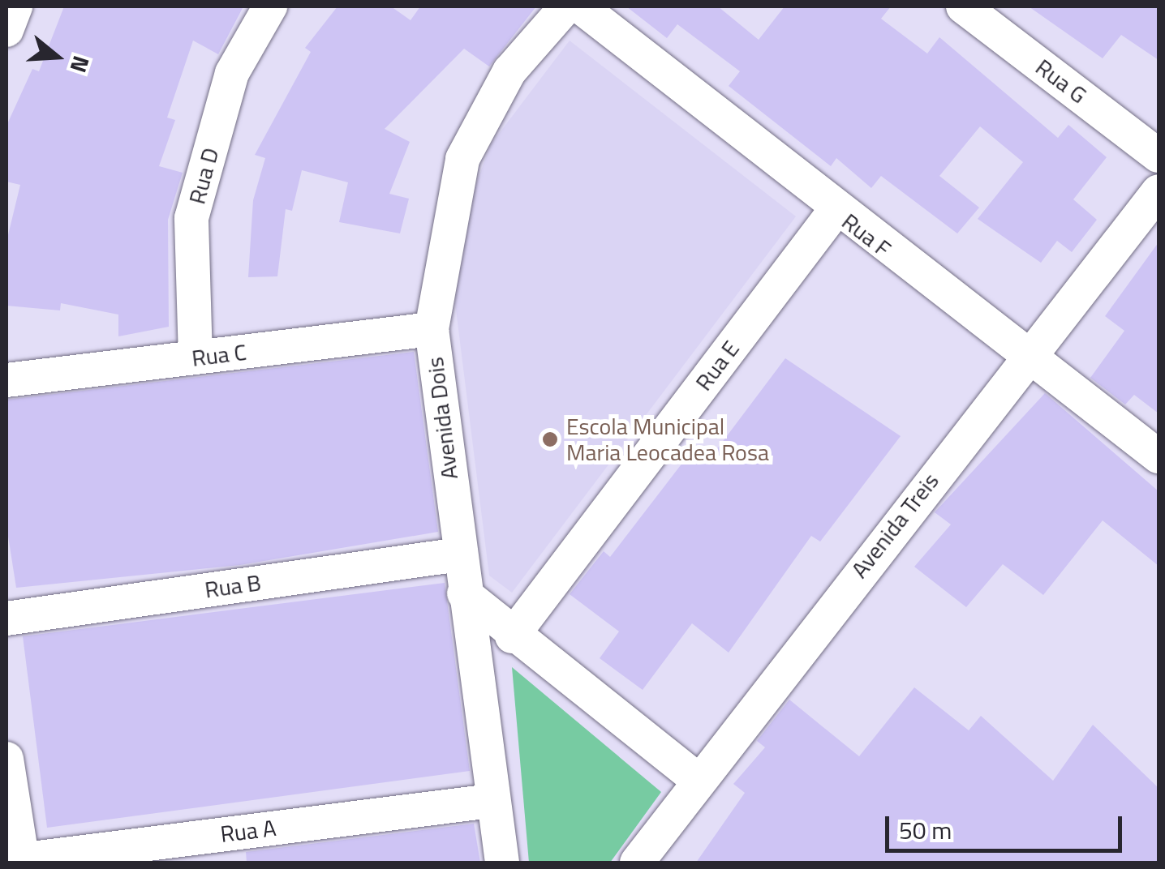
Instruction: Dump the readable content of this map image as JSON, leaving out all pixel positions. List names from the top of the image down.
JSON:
{
  "streets": {
    "street": [
      "Rua G",
      "Rua D",
      "Rua F",
      "Rua C",
      "Rua E",
      "Avenida Dois",
      "Avenida Treis",
      "Rua B",
      "Rua A"
    ]
  },
  "crossings": [
    ["Rua D", "Rua C"],
    ["Rua F", "Rua E"],
    ["Rua F", "Avenida Treis"],
    ["Rua C", "Avenida Dois"],
    ["Avenida Dois", "Rua B"],
    ["Avenida Dois", "Rua A"]
  ],
  "places": ["Escola Municipal Maria Leocadea Rosa"],
  "scale_bar": "50 m",
  "north": "right"
}
